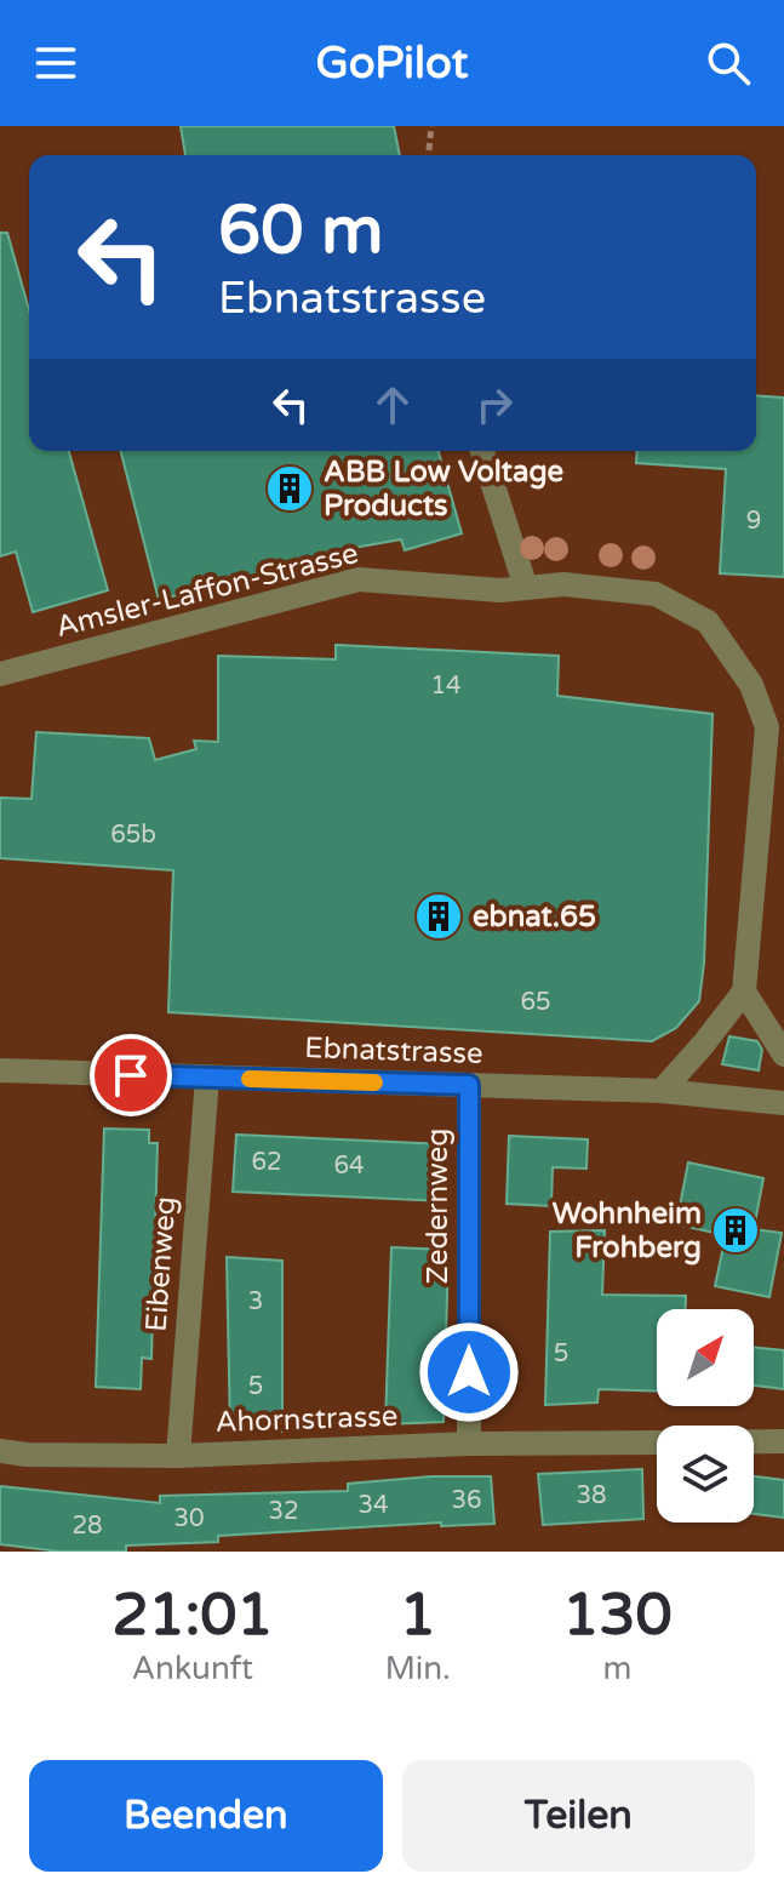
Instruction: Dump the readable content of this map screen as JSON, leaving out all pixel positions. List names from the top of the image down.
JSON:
{
  "streets": {
    "street": [
      "Amsler-Laffon-Strasse",
      "Ebnatstrasse",
      "Zedernweg",
      "Eibenweg",
      "Ahornstrasse"
    ]
  },
  "crossings": [
    ["Ebnatstrasse", "Zedernweg"],
    ["Ebnatstrasse", "Eibenweg"],
    ["Zedernweg", "Ahornstrasse"],
    ["Eibenweg", "Ahornstrasse"]
  ],
  "places": {
    "building": ["ABB Low Voltage Products", "ebnat.65", "Wohnheim Frohberg"]
  },
  "house_numbers": [
    "9",
    "14",
    "65b",
    "65",
    "62",
    "64",
    "3",
    "5",
    "5",
    "38",
    "36",
    "34",
    "32",
    "30",
    "28"
  ],
  "north": "top right",
  "page": {
    "header": "GoPilot",
    "turn": ["60 m", "Ebnatstrasse"],
    "eta": [
      "21:01",
      "Ankunft",
      "1",
      "Min.",
      "130",
      "m"
    ],
    "buttons": ["Beenden", "Teilen"]
  }
}
